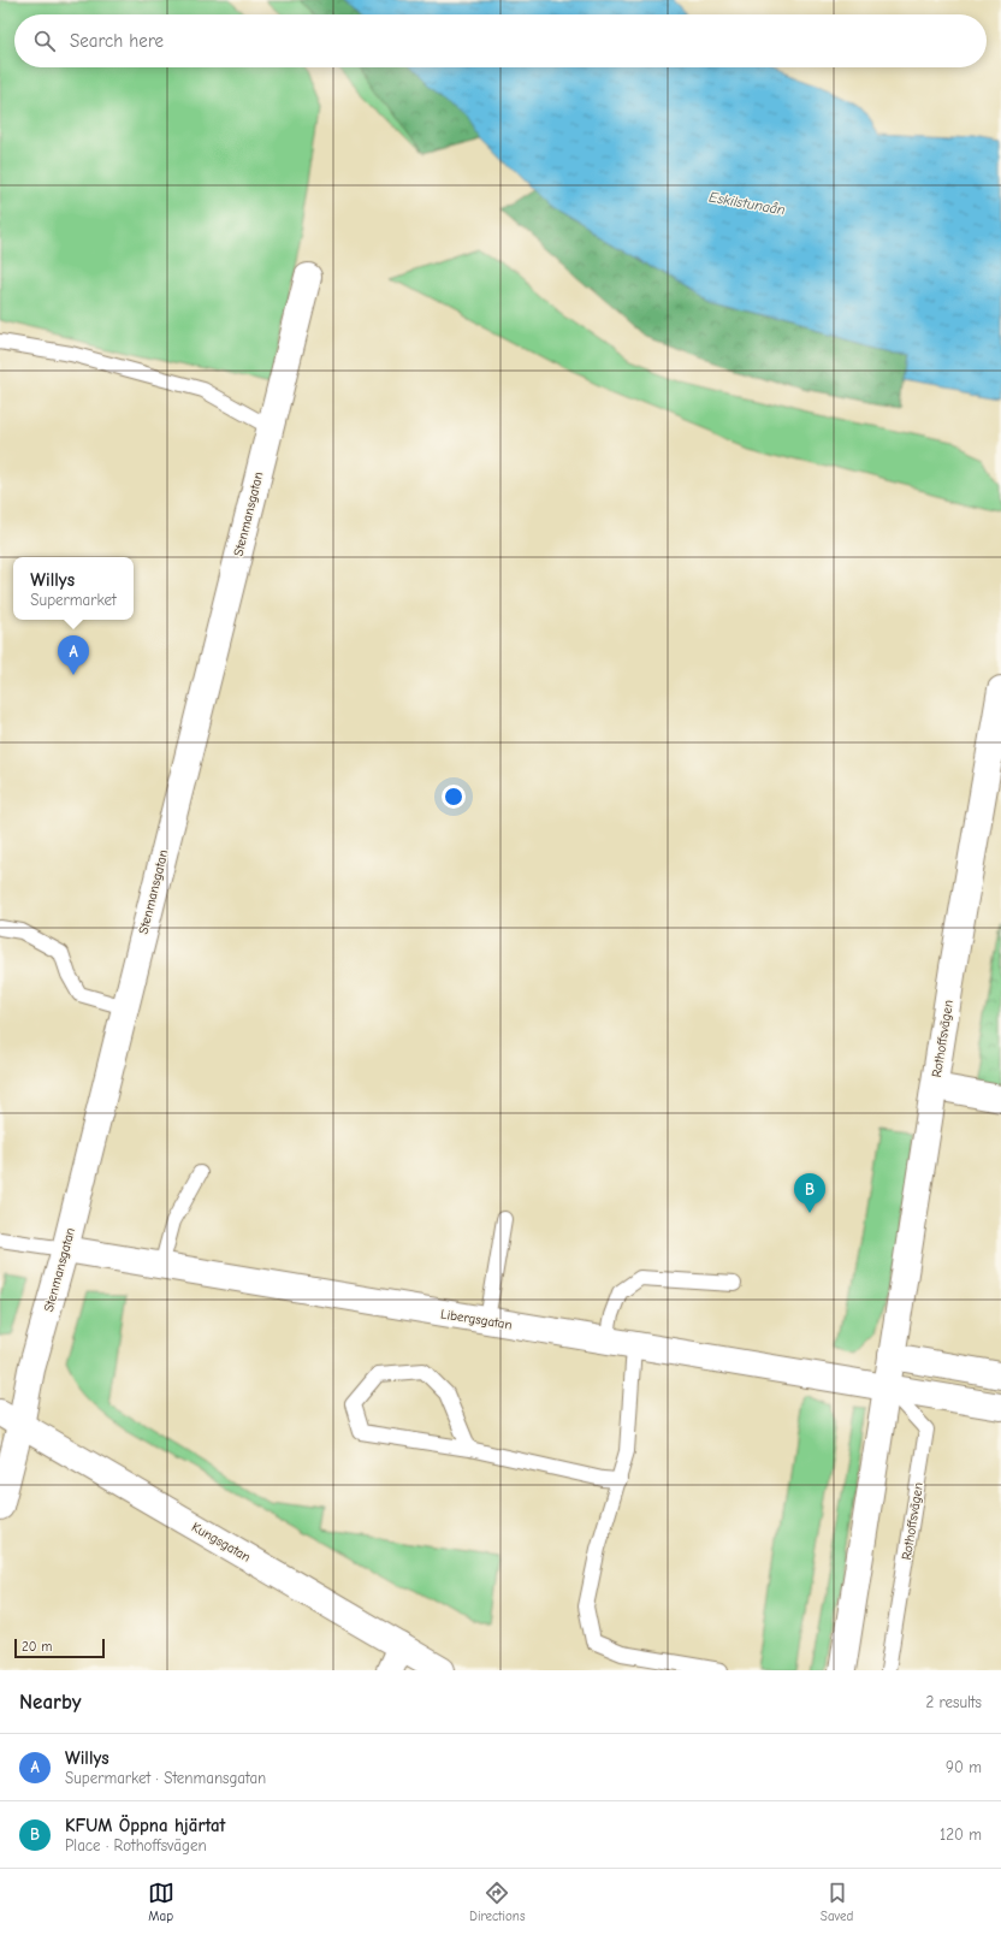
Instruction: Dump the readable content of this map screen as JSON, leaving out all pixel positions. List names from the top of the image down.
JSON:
{
  "streets": {
    "street": [
      "Stenmansgatan",
      "Rothoffsvägen",
      "Libergsgatan",
      "Kungsgatan"
    ]
  },
  "crossings": [
    ["Stenmansgatan", "Libergsgatan"],
    ["Stenmansgatan", "Kungsgatan"],
    ["Rothoffsvägen", "Libergsgatan"]
  ],
  "water": ["Eskilstunaån"],
  "scale_bar": "20 m",
  "page": {
    "search": "Search here",
    "popup": ["Willys", "Supermarket"],
    "pins": ["A", "B"],
    "scale": "20 m",
    "heading": ["Nearby", "2 results"],
    "list": [
      {
        "mark": "A",
        "name": "Willys",
        "note": "Supermarket · Stenmansgatan",
        "value": "90 m"
      },
      {
        "mark": "B",
        "name": "KFUM Öppna hjärtat",
        "note": "Place · Rothoffsvägen",
        "value": "120 m"
      }
    ],
    "nav": ["Map", "Directions", "Saved"]
  }
}
